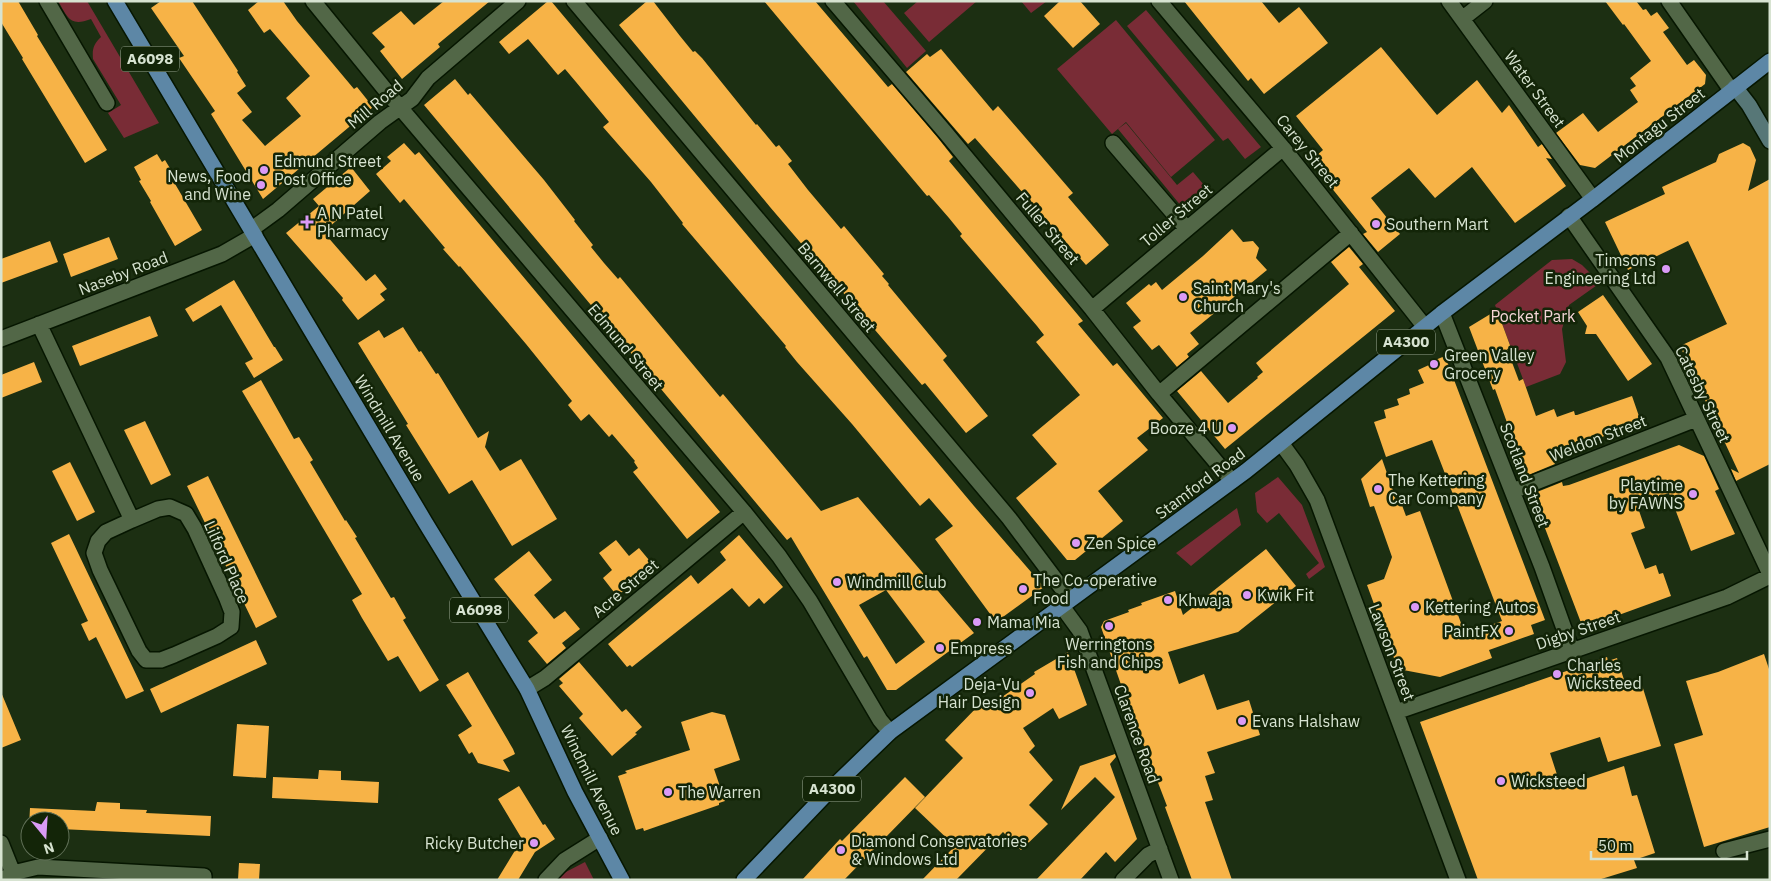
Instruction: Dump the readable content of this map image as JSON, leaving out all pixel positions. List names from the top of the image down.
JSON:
{
  "streets": {
    "main road": [
      "A6098",
      "Montagu Street",
      "A4300",
      "Windmill Avenue",
      "Stamford Road"
    ],
    "street": [
      "Water Street",
      "Mill Road",
      "Carey Street",
      "Toller Street",
      "Fuller Street",
      "Naseby Road",
      "Barnwell Street",
      "Edmund Street",
      "Catesby Street",
      "Weldon Street",
      "Scotland Street",
      "Lilford Place",
      "Acre Street",
      "Digby Street",
      "Lawson Street",
      "Clarence Road"
    ]
  },
  "crossings": [
    ["Water Street", "Montagu Street"],
    ["Mill Road", "Naseby Road"],
    ["Mill Road", "Edmund Street"],
    ["Mill Road", "Windmill Avenue"],
    ["Montagu Street", "Catesby Street"],
    ["Montagu Street", "Stamford Road"],
    ["Carey Street", "Toller Street"],
    ["Carey Street", "Stamford Road"],
    ["Toller Street", "Fuller Street"],
    ["Fuller Street", "Stamford Road"],
    ["Naseby Road", "Windmill Avenue"],
    ["Barnwell Street", "Stamford Road"],
    ["Barnwell Street", "Clarence Road"],
    ["Edmund Street", "Stamford Road"],
    ["Edmund Street", "Acre Street"],
    ["Catesby Street", "Weldon Street"],
    ["Catesby Street", "Stamford Road"],
    ["Catesby Street", "Digby Street"],
    ["Windmill Avenue", "Acre Street"],
    ["Weldon Street", "Scotland Street"],
    ["Scotland Street", "Stamford Road"],
    ["Scotland Street", "Digby Street"],
    ["Stamford Road", "Lawson Street"],
    ["Stamford Road", "Clarence Road"],
    ["Digby Street", "Lawson Street"]
  ],
  "parks": ["Pocket Park"],
  "places": {
    "other": [
      "Edmund Street Post Office",
      "News, Food and Wine",
      "Southern Mart",
      "Timsons Engineering Ltd",
      "Saint Mary's Church",
      "Green Valley Grocery",
      "Booze 4 U",
      "The Kettering Car Company",
      "Playtime by FAWNS",
      "Zen Spice",
      "Windmill Club",
      "The Co-operative Food",
      "Kwik Fit",
      "Khwaja",
      "Kettering Autos",
      "Mama Mia",
      "Werringtons Fish and Chips",
      "PaintFX",
      "Empress",
      "Charles Wicksteed",
      "Deja-Vu Hair Design",
      "Evans Halshaw",
      "Wicksteed",
      "The Warren",
      "Ricky Butcher",
      "Diamond Conservatories & Windows Ltd"
    ],
    "health": ["A N Patel Pharmacy"]
  },
  "scale_bar": "50 m",
  "north": "bottom"
}
